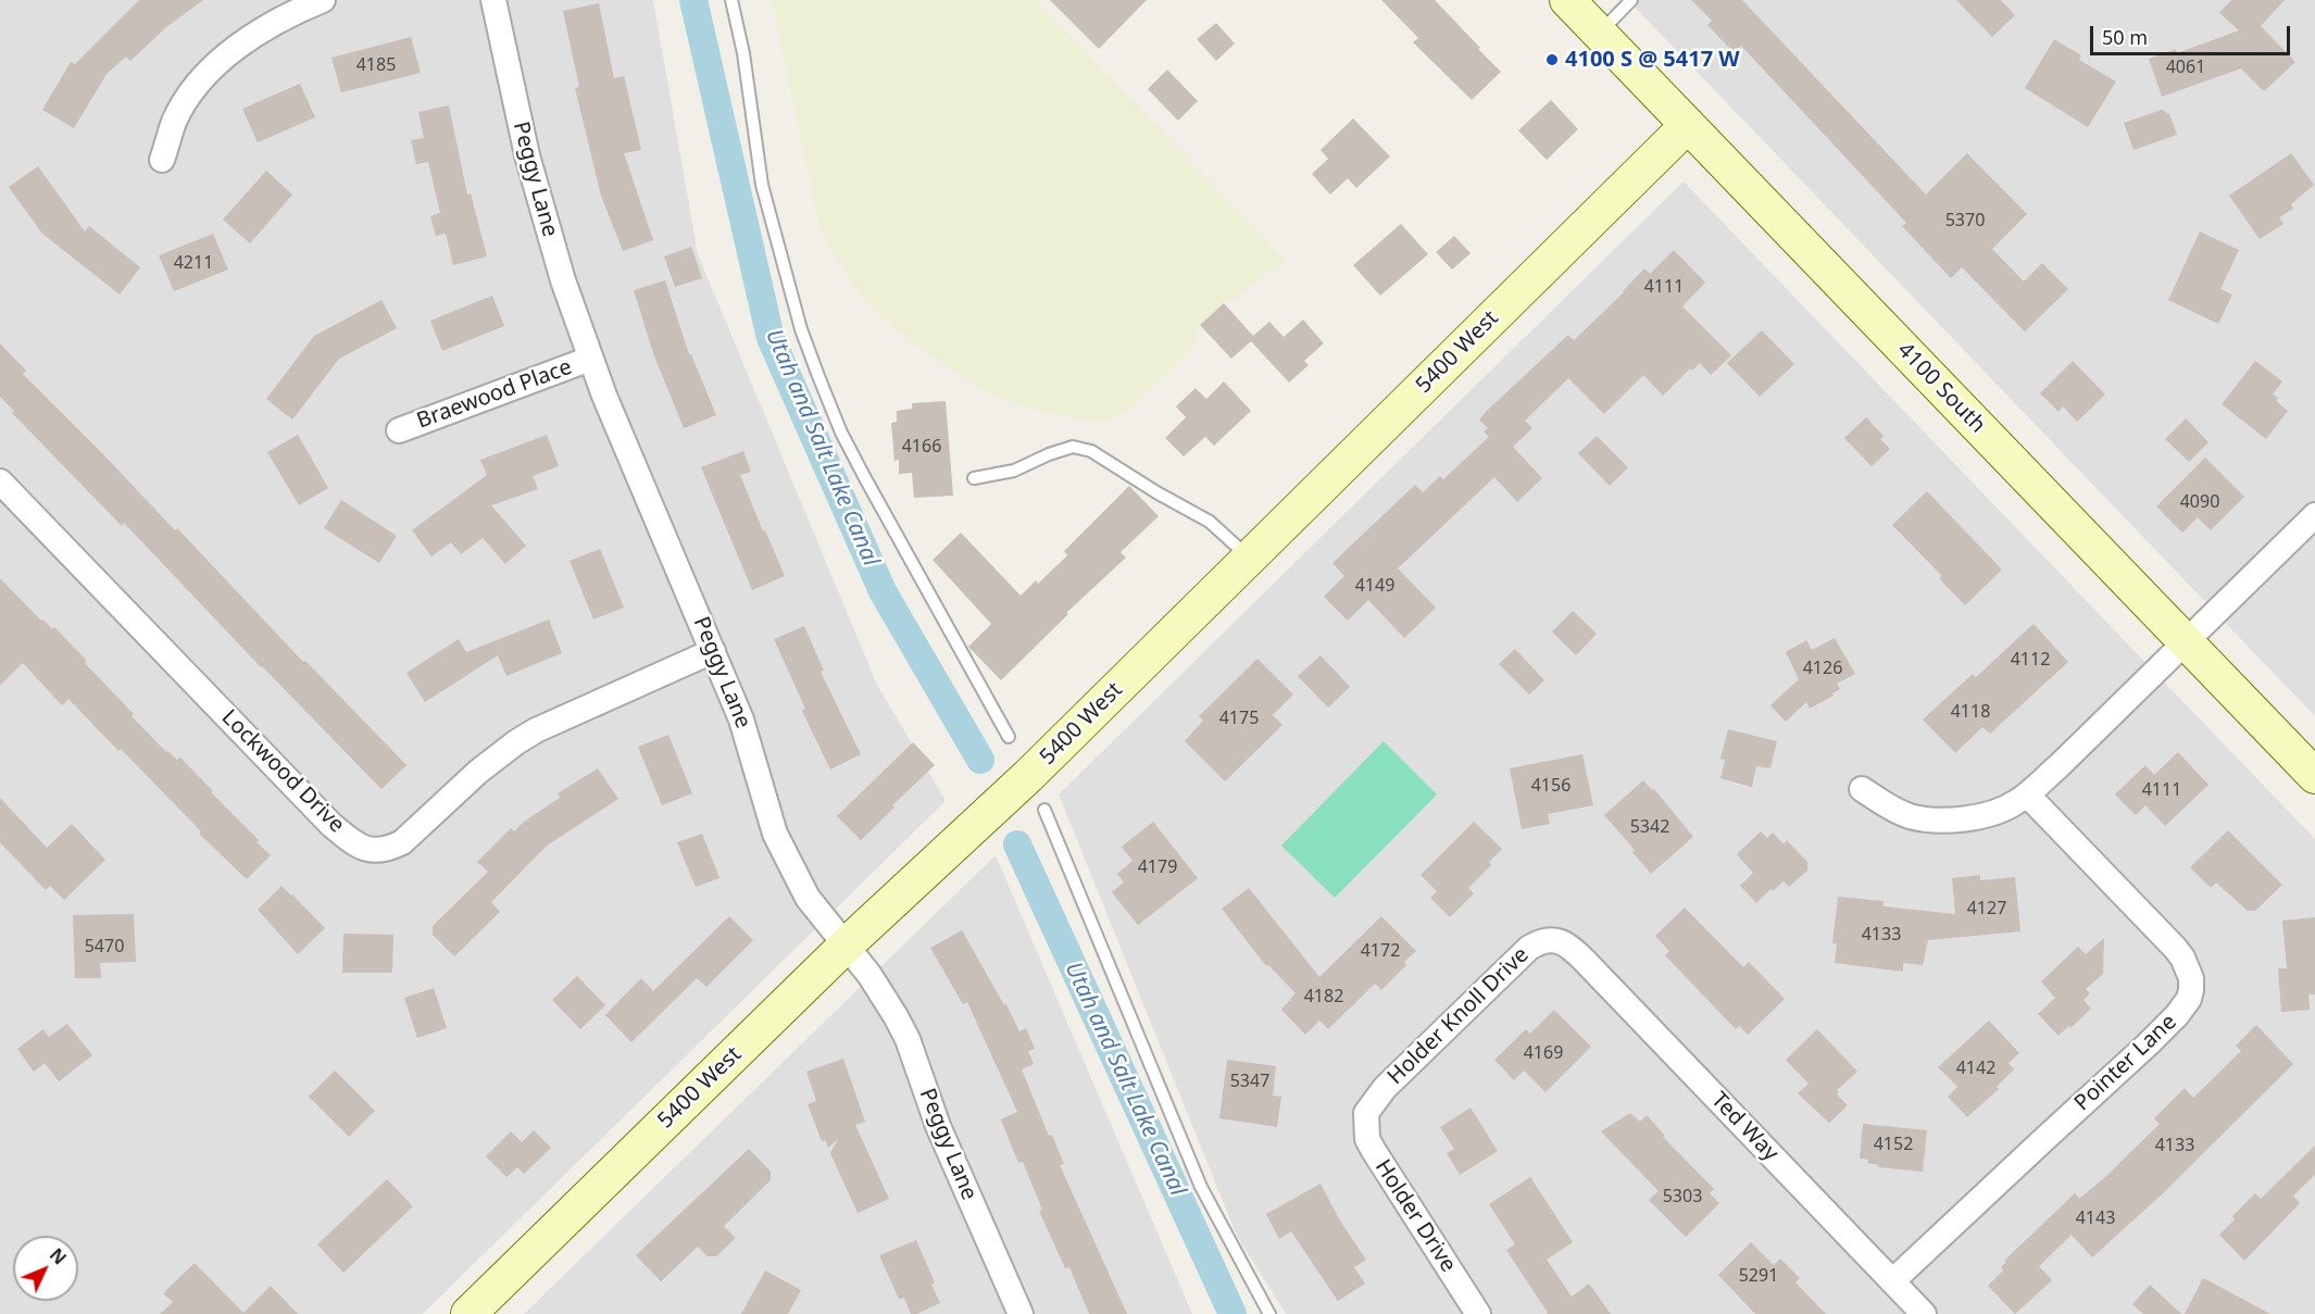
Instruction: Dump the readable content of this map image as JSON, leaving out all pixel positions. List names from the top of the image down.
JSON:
{
  "streets": {
    "street": [
      "Peggy Lane",
      "5400 West",
      "4100 South",
      "Braewood Place",
      "Lockwood Drive",
      "Holder Knoll Drive",
      "Pointer Lane",
      "Ted Way",
      "Holder Drive"
    ]
  },
  "crossings": [
    ["Peggy Lane", "5400 West"],
    ["Peggy Lane", "Braewood Place"],
    ["Peggy Lane", "Lockwood Drive"],
    ["5400 West", "4100 South"],
    ["Holder Knoll Drive", "Ted Way"],
    ["Holder Knoll Drive", "Holder Drive"],
    ["Pointer Lane", "Ted Way"]
  ],
  "water": ["Utah and Salt Lake Canal"],
  "places": ["4100 S @ 5417 W"],
  "house_numbers": [
    "4185",
    "4061",
    "5370",
    "4211",
    "4111",
    "4166",
    "4090",
    "4149",
    "4112",
    "4126",
    "4118",
    "4175",
    "4156",
    "4111",
    "5342",
    "4179",
    "4127",
    "4133",
    "5470",
    "4172",
    "4182",
    "4169",
    "4142",
    "5347",
    "4152",
    "4133",
    "5303",
    "4143",
    "5291"
  ],
  "scale_bar": "50 m",
  "north": "top right"
}
